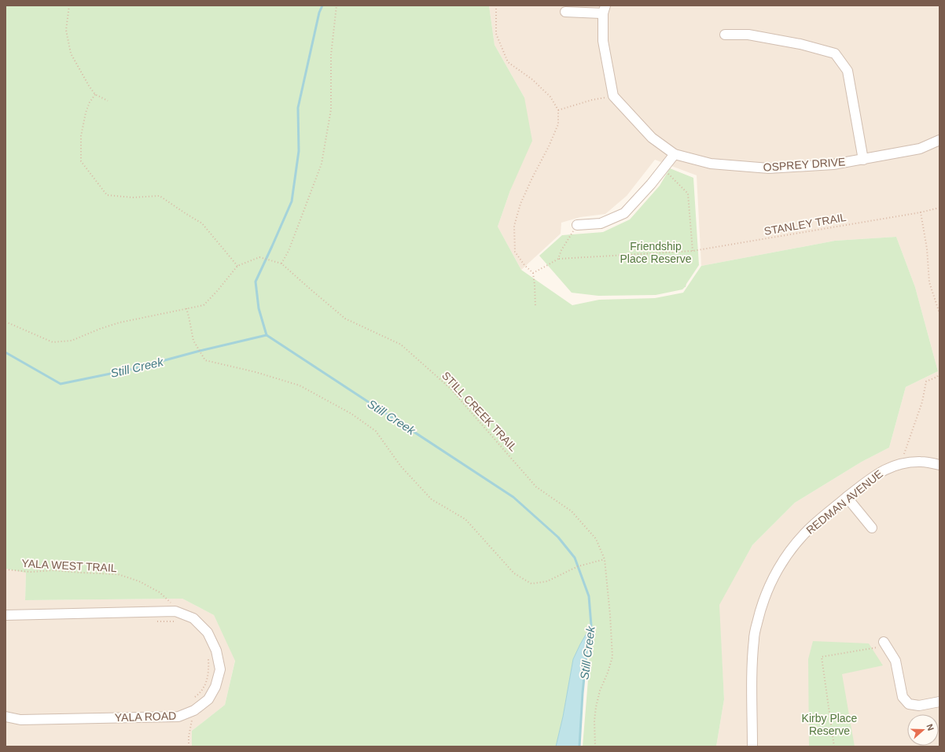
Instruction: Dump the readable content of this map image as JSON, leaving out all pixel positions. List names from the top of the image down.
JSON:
{
  "streets": {
    "street": ["OSPREY DRIVE", "REDMAN AVENUE", "YALA ROAD"],
    "path": ["STANLEY TRAIL", "STILL CREEK TRAIL", "YALA WEST TRAIL"]
  },
  "crossings": [
    ["YALA WEST TRAIL", "YALA ROAD"]
  ],
  "water": ["Still Creek"],
  "parks": ["Friendship Place Reserve", "Kirby Place Reserve"],
  "north": "right"
}
